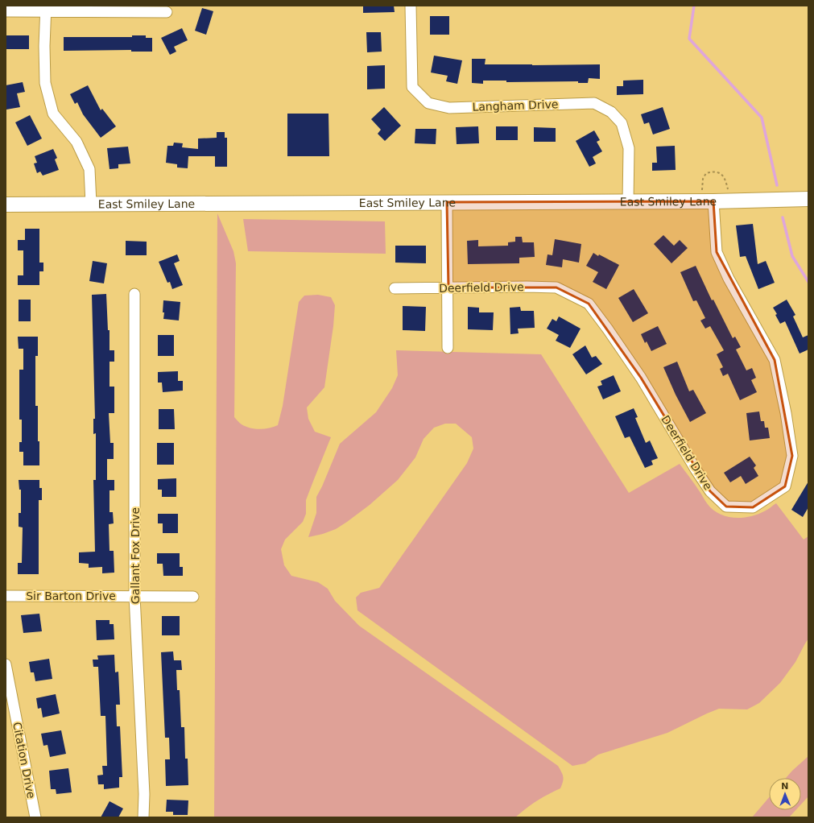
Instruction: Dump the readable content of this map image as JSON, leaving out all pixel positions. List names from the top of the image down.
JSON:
{
  "streets": {
    "street": [
      "Langham Drive",
      "East Smiley Lane",
      "Deerfield Drive",
      "Gallant Fox Drive",
      "Sir Barton Drive",
      "Citation Drive"
    ]
  },
  "crossings": [
    ["Langham Drive", "East Smiley Lane"],
    ["East Smiley Lane", "Deerfield Drive"],
    ["Gallant Fox Drive", "Sir Barton Drive"]
  ],
  "north": "top"
}
